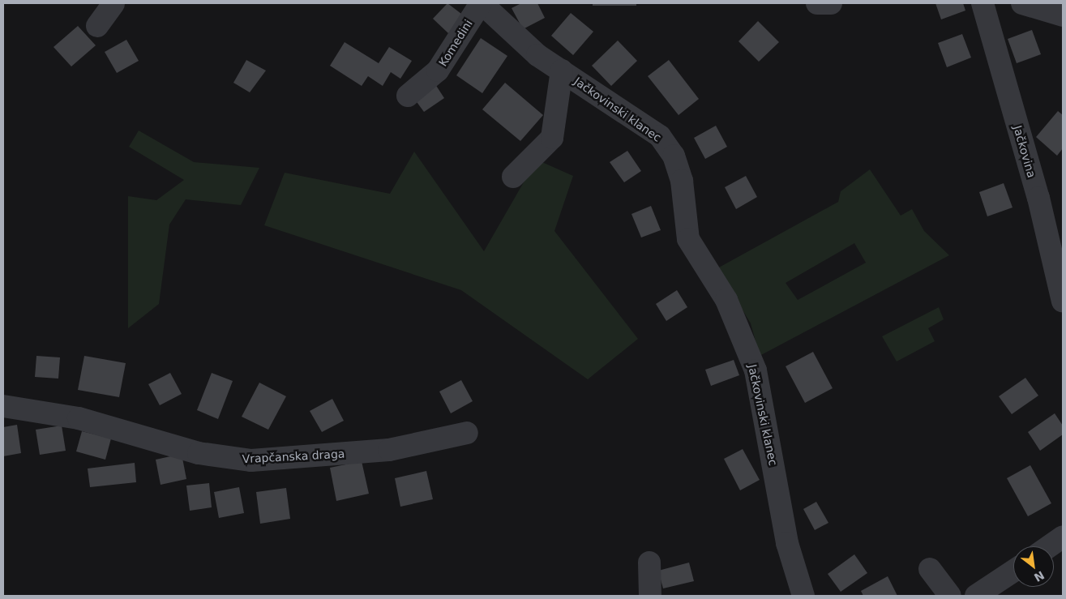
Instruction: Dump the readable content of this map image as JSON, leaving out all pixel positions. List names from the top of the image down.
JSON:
{
  "streets": {
    "street": [
      "Komedini",
      "Jačkovinski klanec",
      "Jačkovina",
      "Vrapčanska draga"
    ]
  },
  "crossings": [
    ["Komedini", "Jačkovinski klanec"]
  ],
  "north": "bottom right"
}
